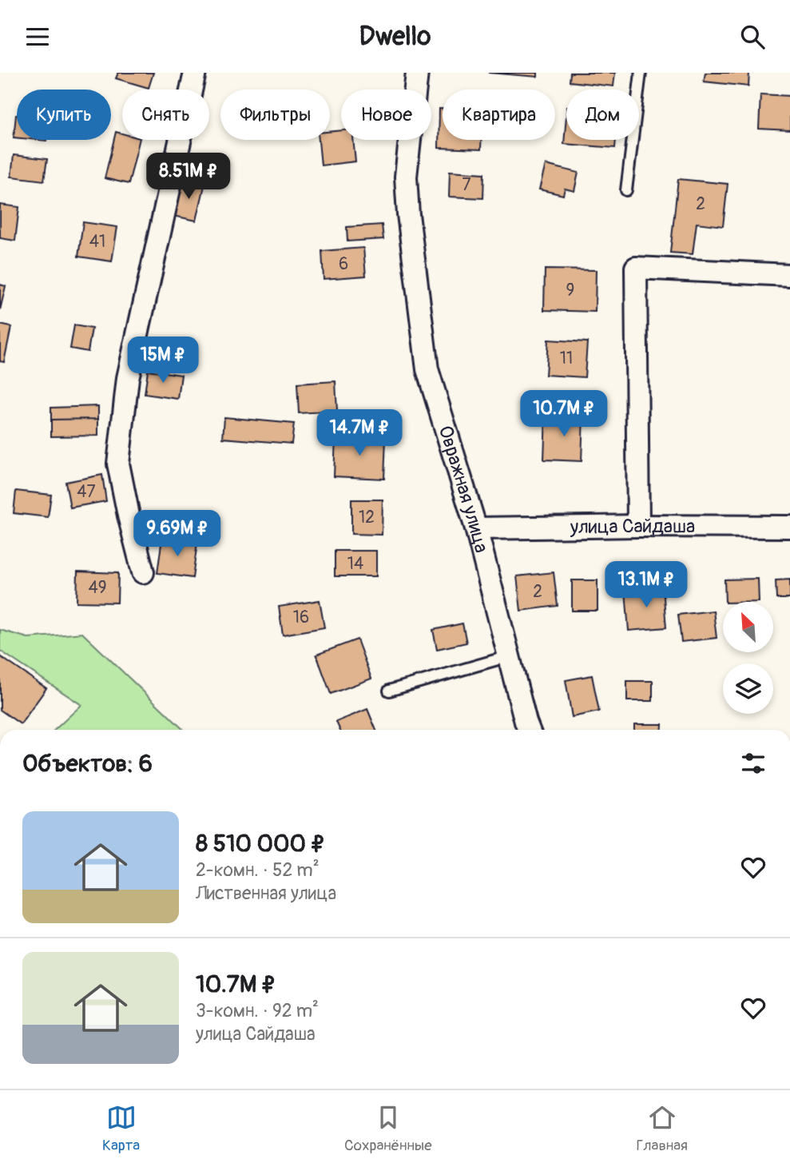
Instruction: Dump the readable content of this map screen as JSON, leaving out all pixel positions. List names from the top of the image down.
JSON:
{
  "streets": {
    "street": ["Овражная улица", "улица Сайдаша"]
  },
  "crossings": [
    ["Овражная улица", "улица Сайдаша"]
  ],
  "house_numbers": [
    "7",
    "2",
    "41",
    "6",
    "9",
    "11",
    "47",
    "12",
    "14",
    "49",
    "2",
    "16"
  ],
  "north": "top left",
  "page": {
    "header": "Dwello",
    "chip": [
      "Купить",
      "Снять",
      "Фильтры",
      "Новое",
      "Квартира",
      "Дом"
    ],
    "price": [
      "8.51M ₽",
      "15M ₽",
      "10.7M ₽",
      "14.7M ₽",
      "9.69M ₽",
      "13.1M ₽"
    ],
    "heading": "Объектов: 6",
    "list": [
      {
        "name": "8 510 000 ₽",
        "note": "2-комн. · 52 m² · Лиственная улица"
      },
      {
        "name": "10.7M ₽",
        "note": "3-комн. · 92 m² · улица Сайдаша"
      }
    ],
    "tabs": ["Карта", "Сохранённые", "Главная"]
  }
}
